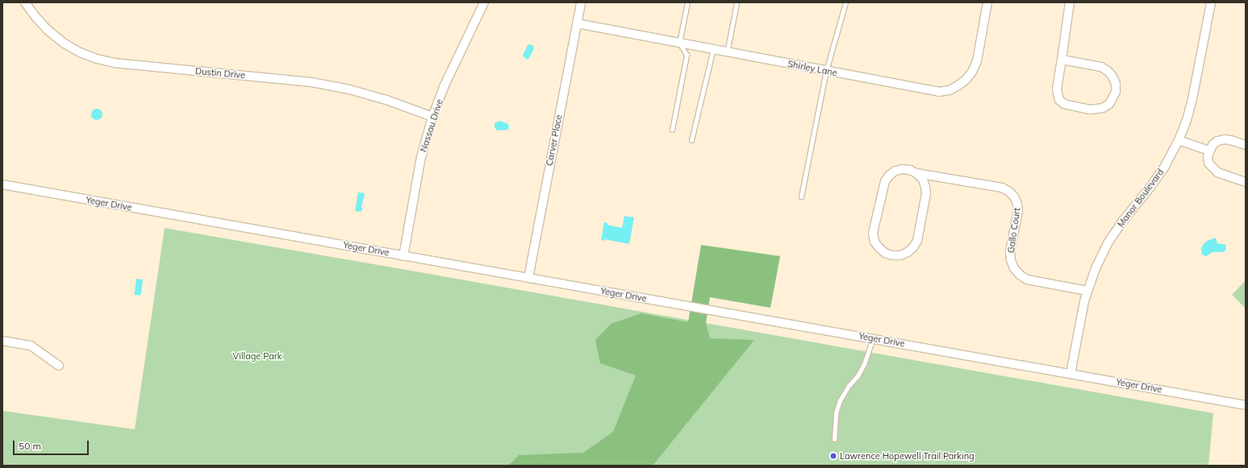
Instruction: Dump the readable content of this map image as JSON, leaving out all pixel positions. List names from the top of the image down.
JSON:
{
  "streets": {
    "street": [
      "Shirley Lane",
      "Dustin Drive",
      "Nassau Drive",
      "Carver Place",
      "Manor Boulevard",
      "Yeger Drive",
      "Gallo Court"
    ]
  },
  "crossings": [
    ["Shirley Lane", "Carver Place"],
    ["Dustin Drive", "Nassau Drive"],
    ["Nassau Drive", "Yeger Drive"],
    ["Carver Place", "Yeger Drive"],
    ["Manor Boulevard", "Yeger Drive"],
    ["Manor Boulevard", "Gallo Court"]
  ],
  "parks": ["Village Park"],
  "places": ["Lawrence Hopewell Trail Parking"],
  "scale_bar": "50 m"
}
